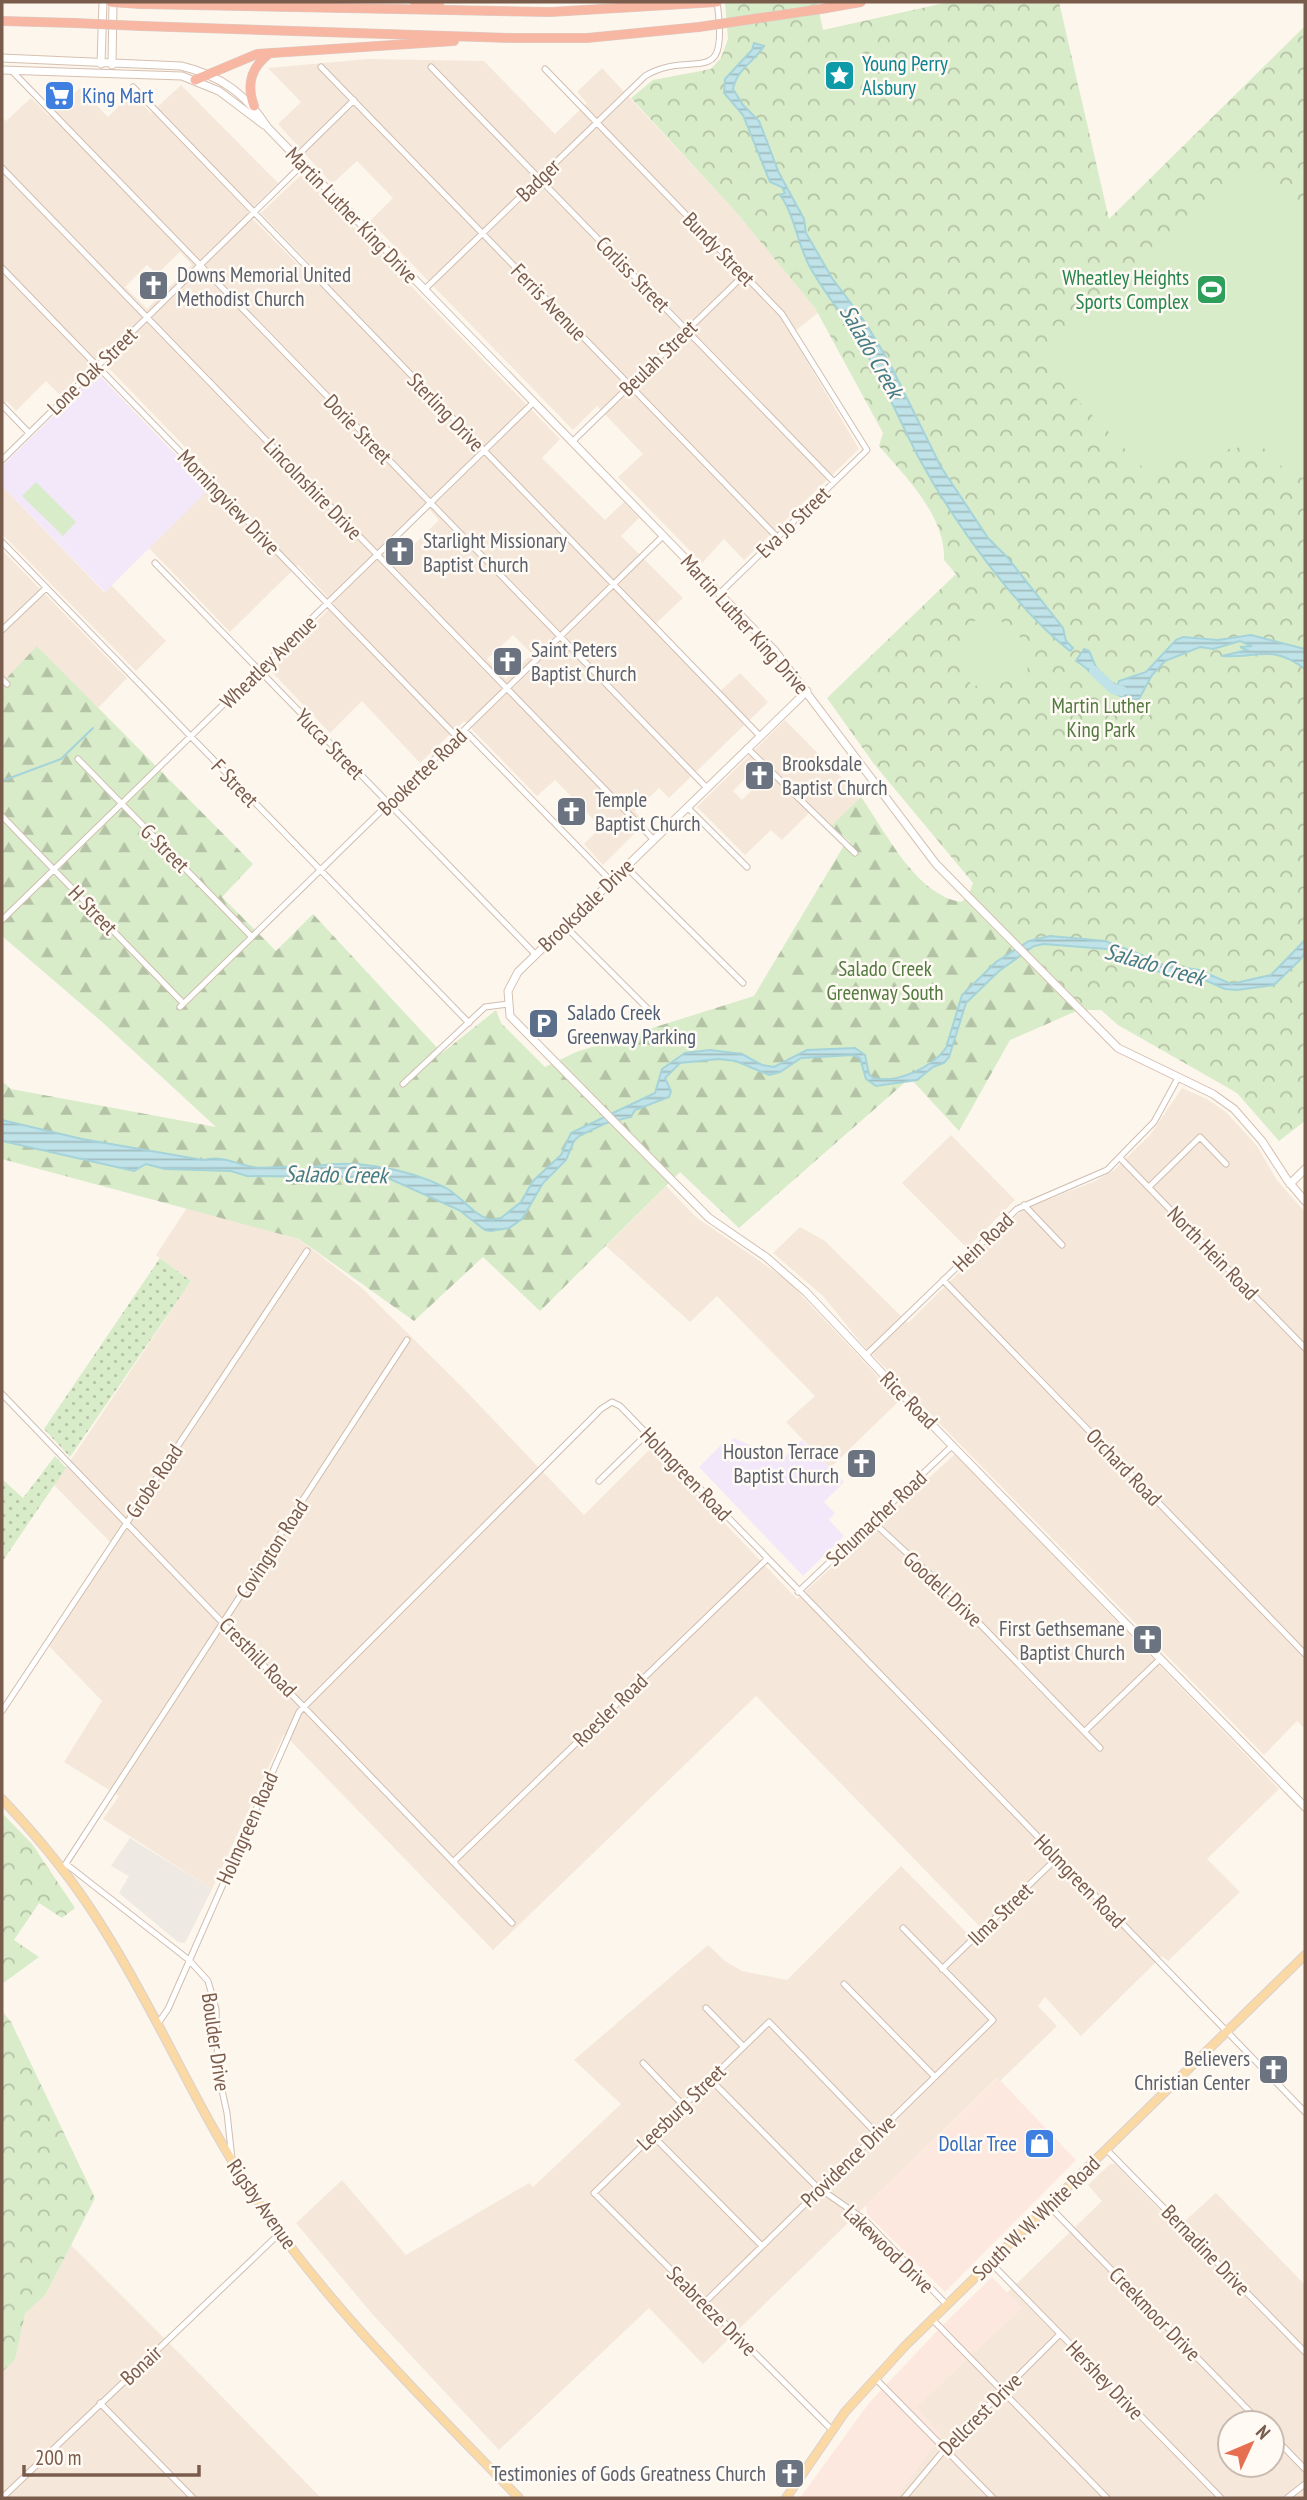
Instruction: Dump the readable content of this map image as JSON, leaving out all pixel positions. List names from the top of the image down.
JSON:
{
  "streets": {
    "main road": [
      "Martin Luther King Drive",
      "Brooksdale Drive",
      "Rice Road",
      "Rigsby Avenue",
      "South W. W. White Road"
    ],
    "street": [
      "Badger",
      "Bundy Street",
      "Corliss Street",
      "Ferris Avenue",
      "Beulah Street",
      "Lone Oak Street",
      "Sterling Drive",
      "Dorie Street",
      "Lincolnshire Drive",
      "Morningview Drive",
      "Eva Jo Street",
      "Wheatley Avenue",
      "Yucca Street",
      "Bookertee Road",
      "F Street",
      "G Street",
      "H Street",
      "Hein Road",
      "North Hein Road",
      "Orchard Road",
      "Holmgreen Road",
      "Grobe Road",
      "Schumacher Road",
      "Covington Road",
      "Goodell Drive",
      "Cresthill Road",
      "Roesler Road",
      "Ilma Street",
      "Boulder Drive",
      "Leesburg Street",
      "Providence Drive",
      "Lakewood Drive",
      "Bernadine Drive",
      "Seabreeze Drive",
      "Creekmoor Drive",
      "Bonair",
      "Hershey Drive",
      "Dellcrest Drive"
    ]
  },
  "crossings": [
    ["Badger", "Martin Luther King Drive"],
    ["Badger", "Bundy Street"],
    ["Badger", "Corliss Street"],
    ["Badger", "Ferris Avenue"],
    ["Martin Luther King Drive", "Beulah Street"],
    ["Martin Luther King Drive", "Lone Oak Street"],
    ["Martin Luther King Drive", "Dorie Street"],
    ["Martin Luther King Drive", "Eva Jo Street"],
    ["Martin Luther King Drive", "Wheatley Avenue"],
    ["Martin Luther King Drive", "Bookertee Road"],
    ["Martin Luther King Drive", "Brooksdale Drive"],
    ["Martin Luther King Drive", "Hein Road"],
    ["Bundy Street", "Beulah Street"],
    ["Bundy Street", "Eva Jo Street"],
    ["Corliss Street", "Beulah Street"],
    ["Corliss Street", "Eva Jo Street"],
    ["Ferris Avenue", "Beulah Street"],
    ["Ferris Avenue", "Eva Jo Street"],
    ["Lone Oak Street", "Sterling Drive"],
    ["Lone Oak Street", "Dorie Street"],
    ["Lone Oak Street", "Lincolnshire Drive"],
    ["Lone Oak Street", "Morningview Drive"],
    ["Sterling Drive", "Wheatley Avenue"],
    ["Sterling Drive", "Bookertee Road"],
    ["Sterling Drive", "Brooksdale Drive"],
    ["Dorie Street", "Wheatley Avenue"],
    ["Dorie Street", "Bookertee Road"],
    ["Dorie Street", "Brooksdale Drive"],
    ["Lincolnshire Drive", "Wheatley Avenue"],
    ["Lincolnshire Drive", "Bookertee Road"],
    ["Lincolnshire Drive", "Brooksdale Drive"],
    ["Morningview Drive", "Wheatley Avenue"],
    ["Morningview Drive", "Bookertee Road"],
    ["Wheatley Avenue", "Yucca Street"],
    ["Wheatley Avenue", "F Street"],
    ["Wheatley Avenue", "G Street"],
    ["Wheatley Avenue", "H Street"],
    ["Yucca Street", "Bookertee Road"],
    ["Yucca Street", "Brooksdale Drive"],
    ["Bookertee Road", "F Street"],
    ["Bookertee Road", "G Street"],
    ["Bookertee Road", "H Street"],
    ["Brooksdale Drive", "Rice Road"],
    ["Hein Road", "North Hein Road"],
    ["Hein Road", "Rice Road"],
    ["Hein Road", "Orchard Road"],
    ["Rice Road", "Schumacher Road"],
    ["Holmgreen Road", "Schumacher Road"],
    ["Holmgreen Road", "Cresthill Road"],
    ["Holmgreen Road", "Roesler Road"],
    ["Holmgreen Road", "Ilma Street"],
    ["Holmgreen Road", "Boulder Drive"],
    ["Holmgreen Road", "Rigsby Avenue"],
    ["Holmgreen Road", "South W. W. White Road"],
    ["Grobe Road", "Cresthill Road"],
    ["Schumacher Road", "Goodell Drive"],
    ["Covington Road", "Cresthill Road"],
    ["Covington Road", "Boulder Drive"],
    ["Covington Road", "Rigsby Avenue"],
    ["Cresthill Road", "Roesler Road"],
    ["Ilma Street", "Providence Drive"],
    ["Boulder Drive", "Rigsby Avenue"],
    ["Leesburg Street", "Providence Drive"],
    ["Leesburg Street", "Lakewood Drive"],
    ["Leesburg Street", "Seabreeze Drive"],
    ["Providence Drive", "Lakewood Drive"],
    ["Providence Drive", "Seabreeze Drive"],
    ["Rigsby Avenue", "Bonair"],
    ["South W. W. White Road", "Lakewood Drive"],
    ["South W. W. White Road", "Bernadine Drive"],
    ["South W. W. White Road", "Seabreeze Drive"],
    ["South W. W. White Road", "Creekmoor Drive"],
    ["South W. W. White Road", "Hershey Drive"],
    ["Lakewood Drive", "Dellcrest Drive"],
    ["Hershey Drive", "Dellcrest Drive"]
  ],
  "water": ["Salado Creek"],
  "parks": ["Martin Luther King Park", "Salado Creek Greenway South"],
  "places": {
    "place": ["Young Perry Alsbury"],
    "supermarket": ["King Mart"],
    "church": [
      "Downs Memorial United Methodist Church",
      "Starlight Missionary Baptist Church",
      "Saint Peters Baptist Church",
      "Brooksdale Baptist Church",
      "Temple Baptist Church",
      "Houston Terrace Baptist Church",
      "First Gethsemane Baptist Church",
      "Believers Christian Center",
      "Testimonies of Gods Greatness Church"
    ],
    "sports": ["Wheatley Heights Sports Complex"],
    "parking": ["Salado Creek Greenway Parking"],
    "shop": ["Dollar Tree"]
  },
  "scale_bar": "200 m",
  "north": "top right"
}
